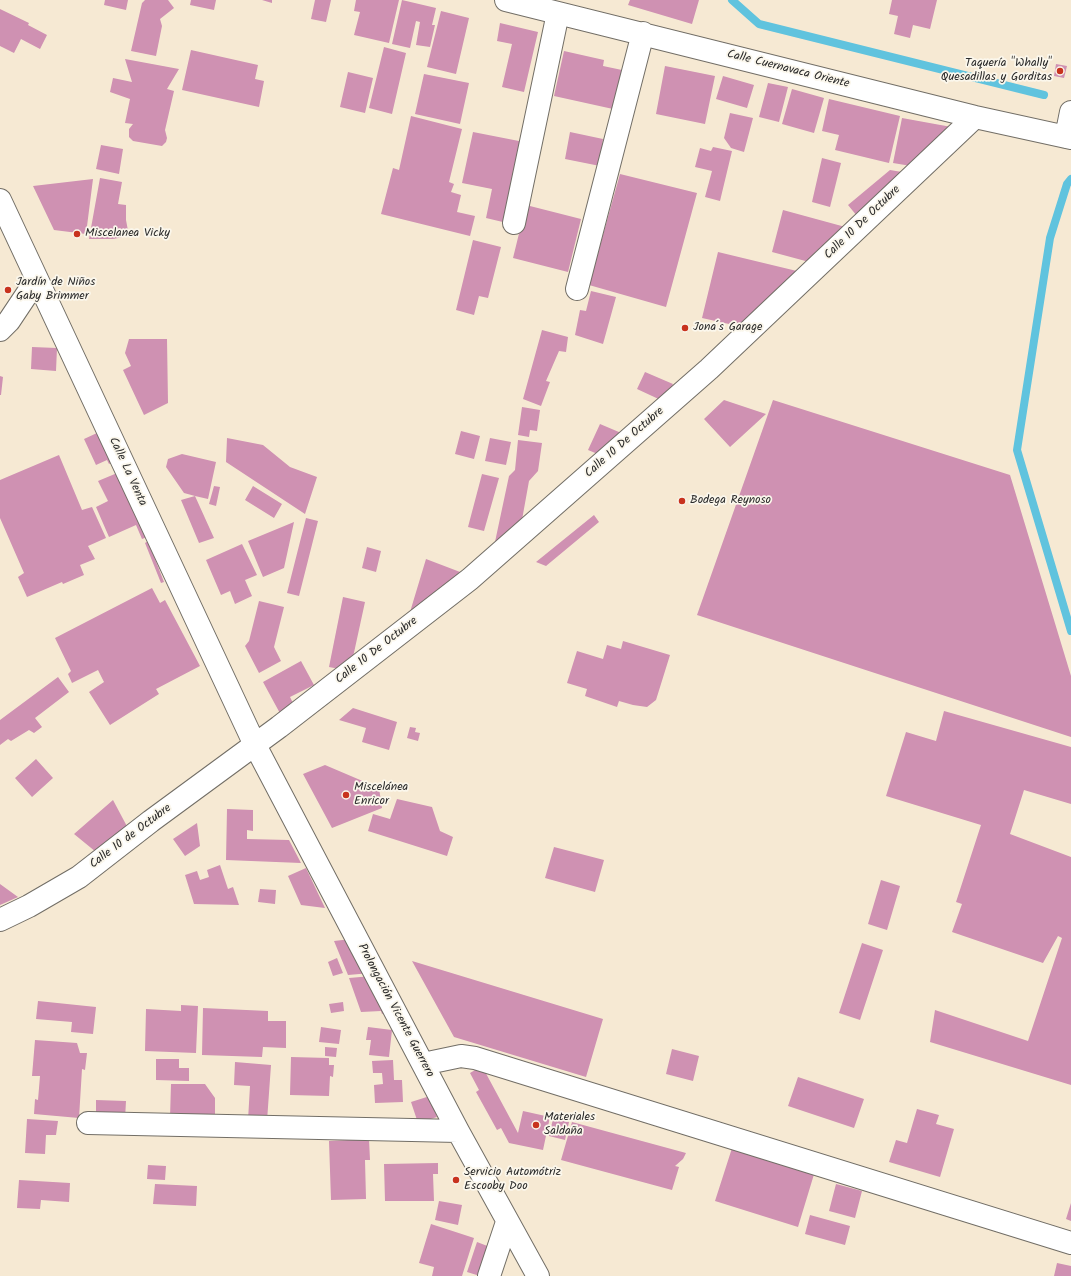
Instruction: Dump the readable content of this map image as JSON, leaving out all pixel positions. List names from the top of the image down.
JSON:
{
  "streets": {
    "street": [
      "Calle Cuernavaca Oriente",
      "Calle 10 De Octubre",
      "Calle La Venta",
      "Calle 10 de Octubre",
      "Prolongación Vicente Guerrero"
    ]
  },
  "crossings": [
    ["Calle Cuernavaca Oriente", "Calle 10 De Octubre"],
    ["Calle 10 De Octubre", "Calle La Venta"],
    ["Calle 10 De Octubre", "Calle 10 de Octubre"],
    ["Calle 10 De Octubre", "Prolongación Vicente Guerrero"],
    ["Calle La Venta", "Calle 10 de Octubre"],
    ["Calle La Venta", "Prolongación Vicente Guerrero"],
    ["Calle 10 de Octubre", "Prolongación Vicente Guerrero"]
  ],
  "places": [
    "Taquería \"Whally\" Quesadillas y Gorditas",
    "Miscelanea Vicky",
    "Jardín de Niños Gaby Brimmer",
    "Jona´s Garage",
    "Bodega Reynoso",
    "Miscelánea Enricor",
    "Materiales Saldaña",
    "Servicio Automótriz Escooby Doo"
  ]
}
